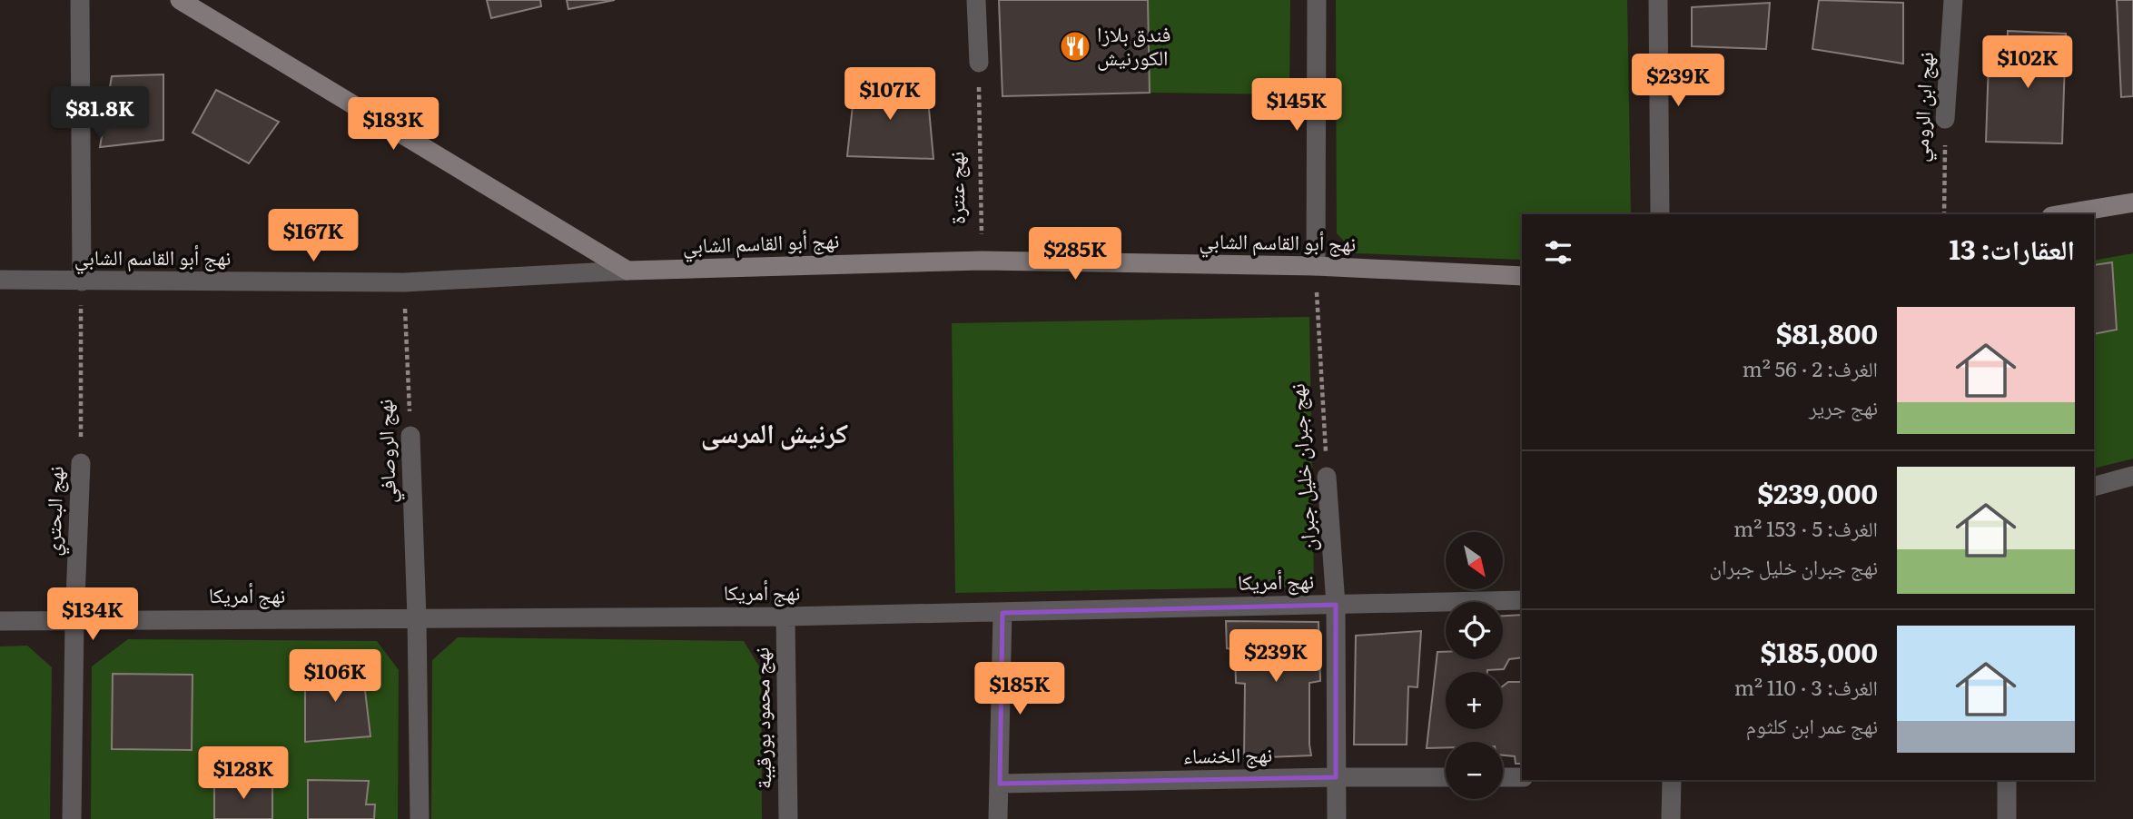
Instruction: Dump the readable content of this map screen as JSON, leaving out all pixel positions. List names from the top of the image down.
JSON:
{
  "streets": {
    "street": [
      "نهج ابن الرومي",
      "نهج أبو القاسم الشابي",
      "نهج الروصافي",
      "نهج جبران خليل جبران",
      "نهج البحتري",
      "نهج أمريكا",
      "نهج محمود بورقيبة",
      "نهج الخنساء"
    ],
    "path": ["نهج عنترة"]
  },
  "crossings": [
    ["نهج عنترة", "نهج أبو القاسم الشابي"],
    ["نهج أبو القاسم الشابي", "نهج الروصافي"],
    ["نهج أبو القاسم الشابي", "نهج جبران خليل جبران"],
    ["نهج أبو القاسم الشابي", "نهج البحتري"],
    ["نهج الروصافي", "نهج أمريكا"],
    ["نهج جبران خليل جبران", "نهج أمريكا"],
    ["نهج جبران خليل جبران", "نهج الخنساء"],
    ["نهج البحتري", "نهج أمريكا"],
    ["نهج أمريكا", "نهج محمود بورقيبة"]
  ],
  "districts": ["كرنيش المرسى"],
  "places": {
    "restaurant": ["فندق بلازا الكورنيش"]
  },
  "north": "bottom right",
  "page": {
    "price": [
      "$102K",
      "$239K",
      "$107K",
      "$145K",
      "$81.8K",
      "$183K",
      "$167K",
      "$285K",
      "$134K",
      "$239K",
      "$106K",
      "$185K",
      "$128K"
    ],
    "heading": "العقارات: 13",
    "list": [
      {
        "name": "$81,800",
        "note": "الغرف: 2 · 56 m² · نهج جرير"
      },
      {
        "name": "$239,000",
        "note": "الغرف: 5 · 153 m² · نهج جبران خليل جبران"
      },
      {
        "name": "$185,000",
        "note": "الغرف: 3 · 110 m² · نهج عمر ابن كلثوم"
      }
    ],
    "map_buttons": ["+", "−"]
  }
}
